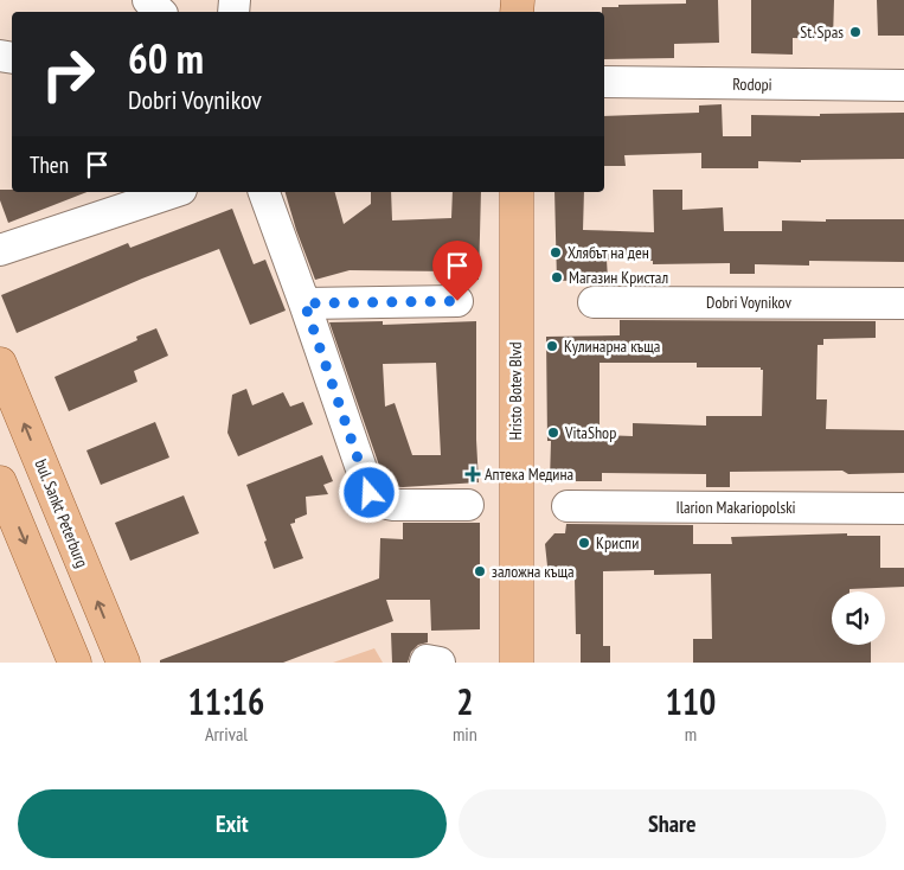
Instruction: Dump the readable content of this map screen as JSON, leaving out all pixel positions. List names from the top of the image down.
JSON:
{
  "streets": {
    "main road": ["Hristo Botev Blvd", "bul. Sankt Peterburg"],
    "street": ["Rodopi", "Dobri Voynikov", "Ilarion Makariopolski"]
  },
  "places": {
    "other": [
      "St. Spas",
      "Хлябът на ден",
      "Магазин Кристал",
      "Кулинарна къща",
      "VitaShop",
      "Криспи",
      "заложна къща"
    ],
    "health": ["Аптека Медина"]
  },
  "page": {
    "turn": ["60 m", "Dobri Voynikov"],
    "then": "Then",
    "eta": [
      "11:16",
      "Arrival",
      "2",
      "min",
      "110",
      "m"
    ],
    "buttons": ["Exit", "Share"]
  }
}
